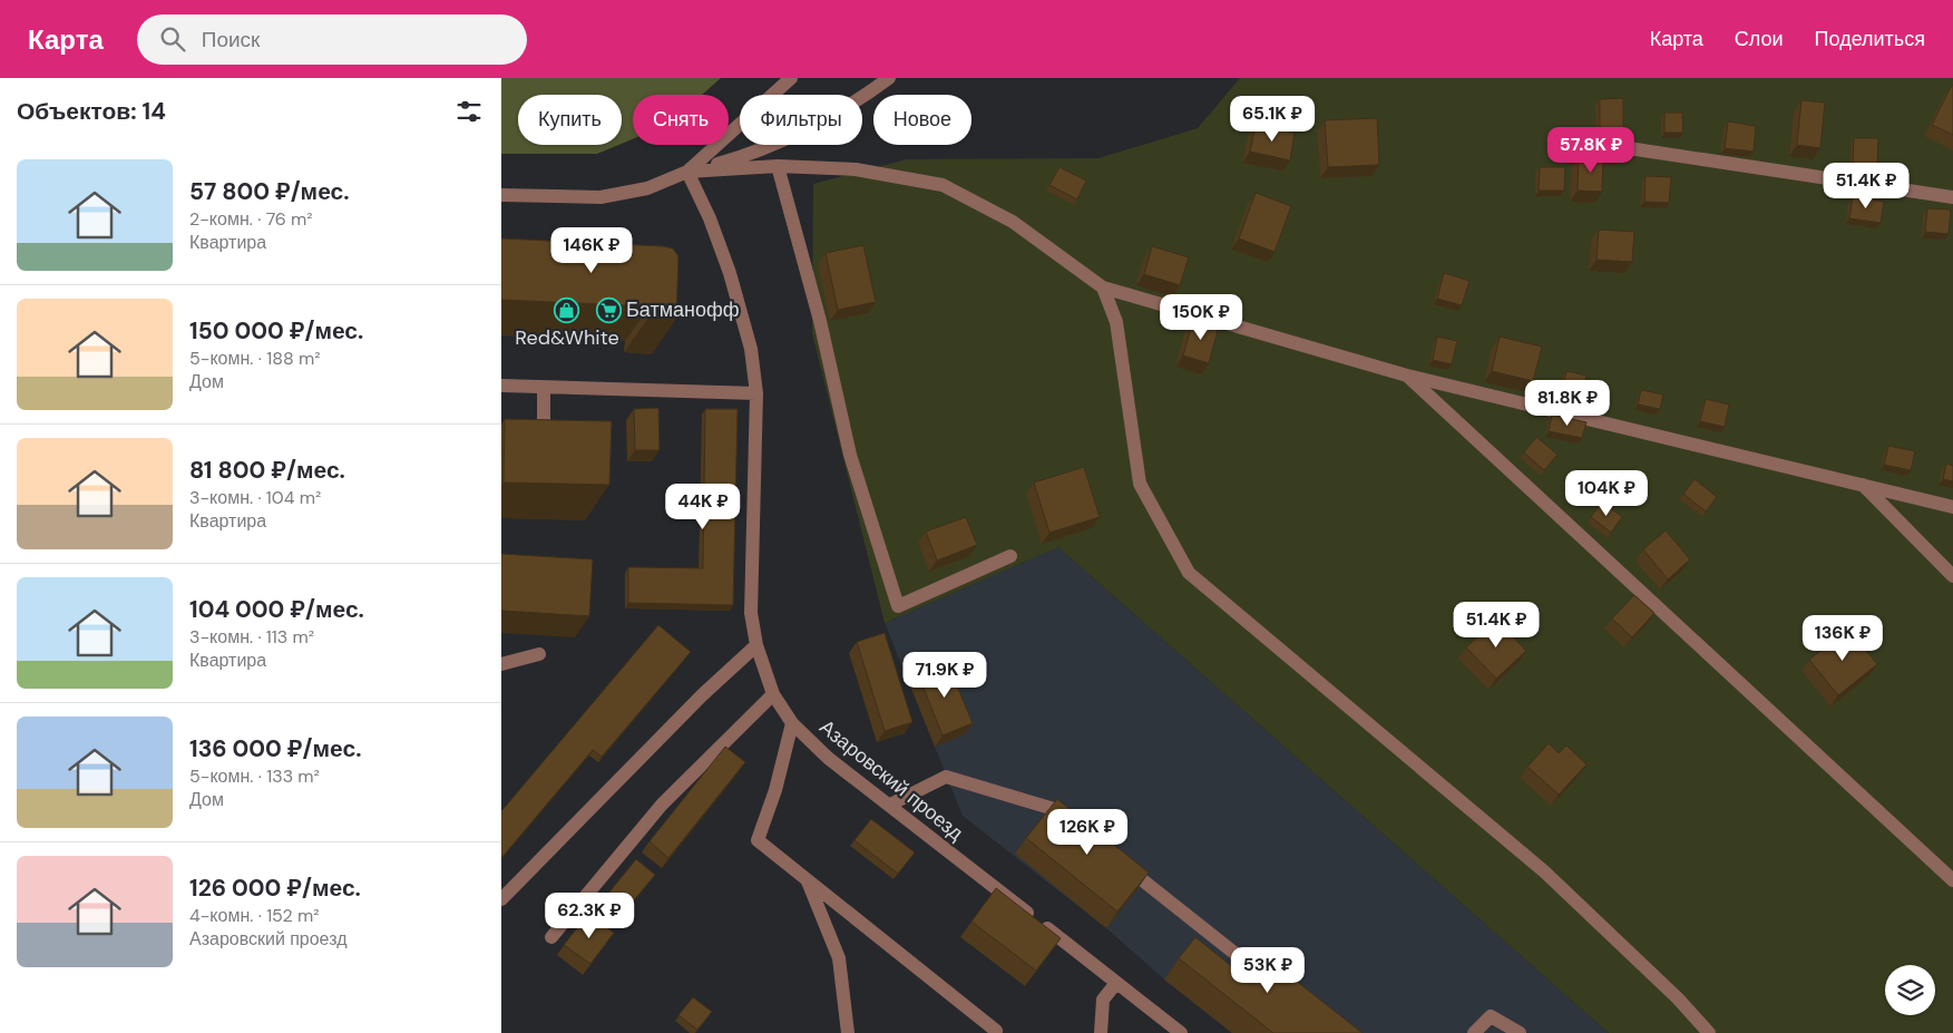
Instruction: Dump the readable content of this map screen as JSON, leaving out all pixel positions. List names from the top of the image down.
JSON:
{
  "streets": {
    "street": ["Азаровский проезд"]
  },
  "places": {
    "shop": ["Red&White"],
    "supermarket": ["Батманофф"]
  },
  "page": {
    "header": "Карта",
    "search": "Поиск",
    "nav": ["Карта", "Слои", "Поделиться"],
    "heading": "Объектов: 14",
    "chip": [
      "Купить",
      "Снять",
      "Фильтры",
      "Новое"
    ],
    "price": [
      "65.1K ₽",
      "57.8K ₽",
      "51.4K ₽",
      "146K ₽",
      "150K ₽",
      "81.8K ₽",
      "104K ₽",
      "44K ₽",
      "51.4K ₽",
      "136K ₽",
      "71.9K ₽",
      "126K ₽",
      "62.3K ₽",
      "53K ₽"
    ],
    "list": [
      {
        "name": "57 800 ₽/мес.",
        "note": "2-комн. · 76 m² · Квартира"
      },
      {
        "name": "150 000 ₽/мес.",
        "note": "5-комн. · 188 m² · Дом"
      },
      {
        "name": "81 800 ₽/мес.",
        "note": "3-комн. · 104 m² · Квартира"
      },
      {
        "name": "104 000 ₽/мес.",
        "note": "3-комн. · 113 m² · Квартира"
      },
      {
        "name": "136 000 ₽/мес.",
        "note": "5-комн. · 133 m² · Дом"
      },
      {
        "name": "126 000 ₽/мес.",
        "note": "4-комн. · 152 m² · Азаровский проезд"
      }
    ]
  }
}
